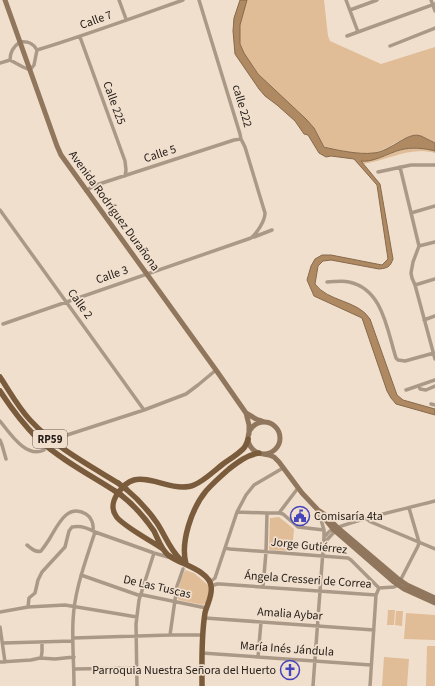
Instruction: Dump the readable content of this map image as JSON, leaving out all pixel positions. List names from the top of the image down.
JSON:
{
  "streets": {
    "main road": ["Avenida Rodríguez Durañona", "RP59"],
    "street": [
      "Calle 7",
      "Calle 225",
      "calle 222",
      "Calle 5",
      "Calle 3",
      "Calle 2",
      "Jorge Gutiérrez",
      "Ángela Cresseri de Correa",
      "De Las Tuscas",
      "Amalia Aybar",
      "María Inés Jándula"
    ]
  },
  "crossings": [
    ["Calle 7", "Calle 225"],
    ["Calle 225", "Calle 5"],
    ["calle 222", "Calle 5"],
    ["calle 222", "Calle 3"],
    ["Calle 5", "Avenida Rodríguez Durañona"],
    ["Avenida Rodríguez Durañona", "Calle 3"],
    ["Calle 3", "Calle 2"],
    ["Jorge Gutiérrez", "Ángela Cresseri de Correa"]
  ],
  "places": {
    "public building": ["Comisaría 4ta"],
    "church": ["Parroquia Nuestra Señora del Huerto"]
  }
}
